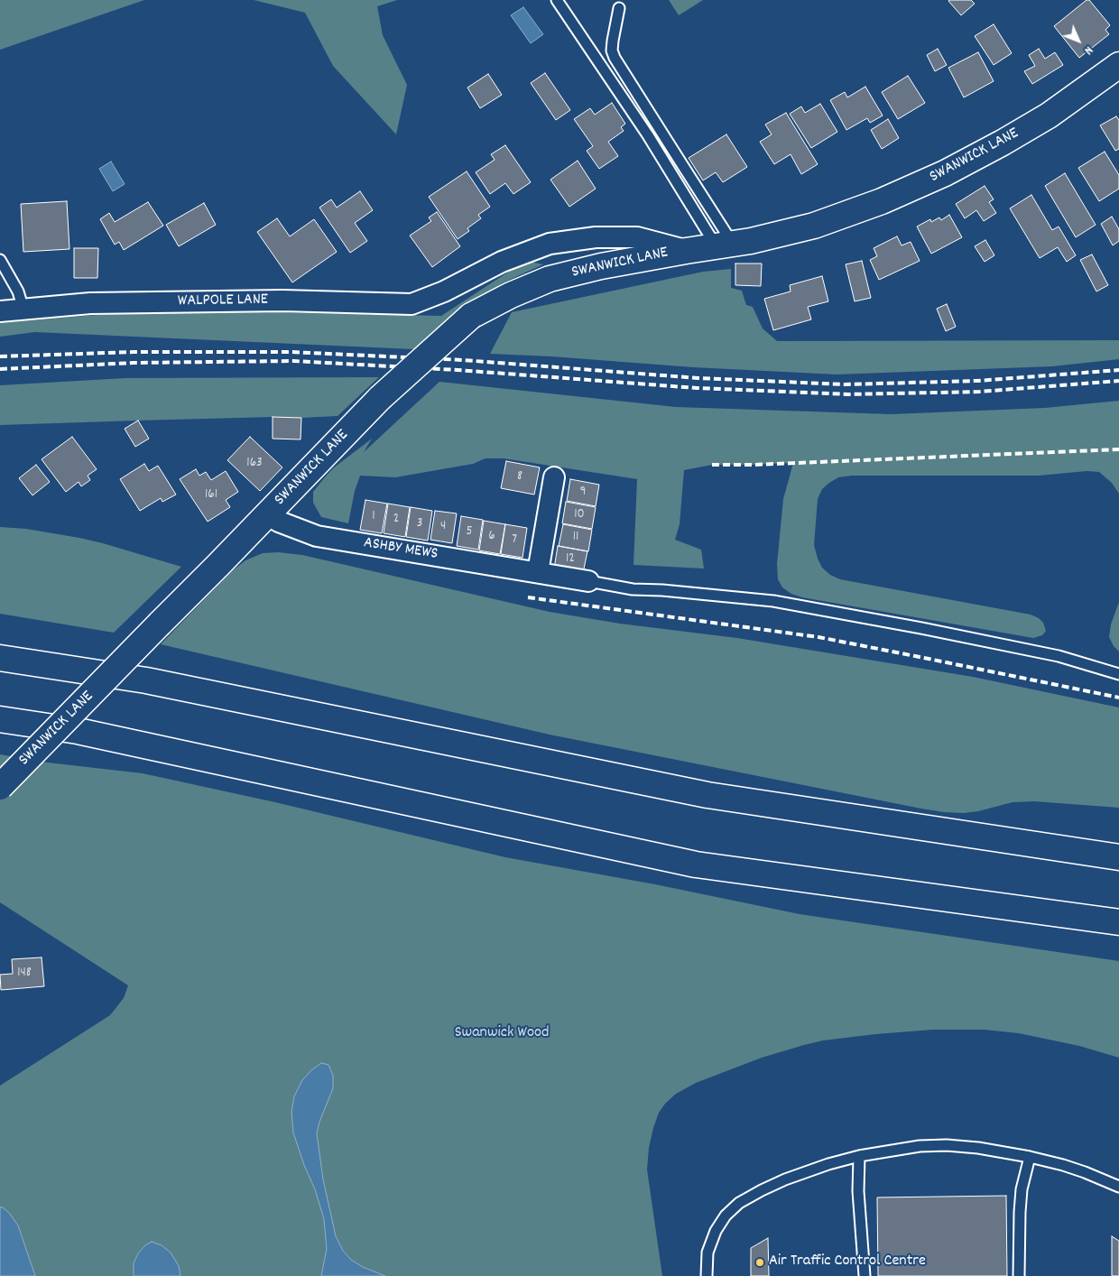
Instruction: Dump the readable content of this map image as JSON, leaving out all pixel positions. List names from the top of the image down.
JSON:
{
  "streets": {
    "main road": ["SWANWICK LANE"],
    "street": ["WALPOLE LANE", "ASHBY MEWS"]
  },
  "crossings": [
    ["SWANWICK LANE", "WALPOLE LANE"],
    ["SWANWICK LANE", "ASHBY MEWS"]
  ],
  "parks": ["Swanwick Wood"],
  "places": ["Air Traffic Control Centre"],
  "house_numbers": [
    "163",
    "8",
    "9",
    "161",
    "10",
    "1",
    "2",
    "3",
    "4",
    "5",
    "6",
    "11",
    "7",
    "12",
    "148"
  ],
  "north": "bottom right"
}
